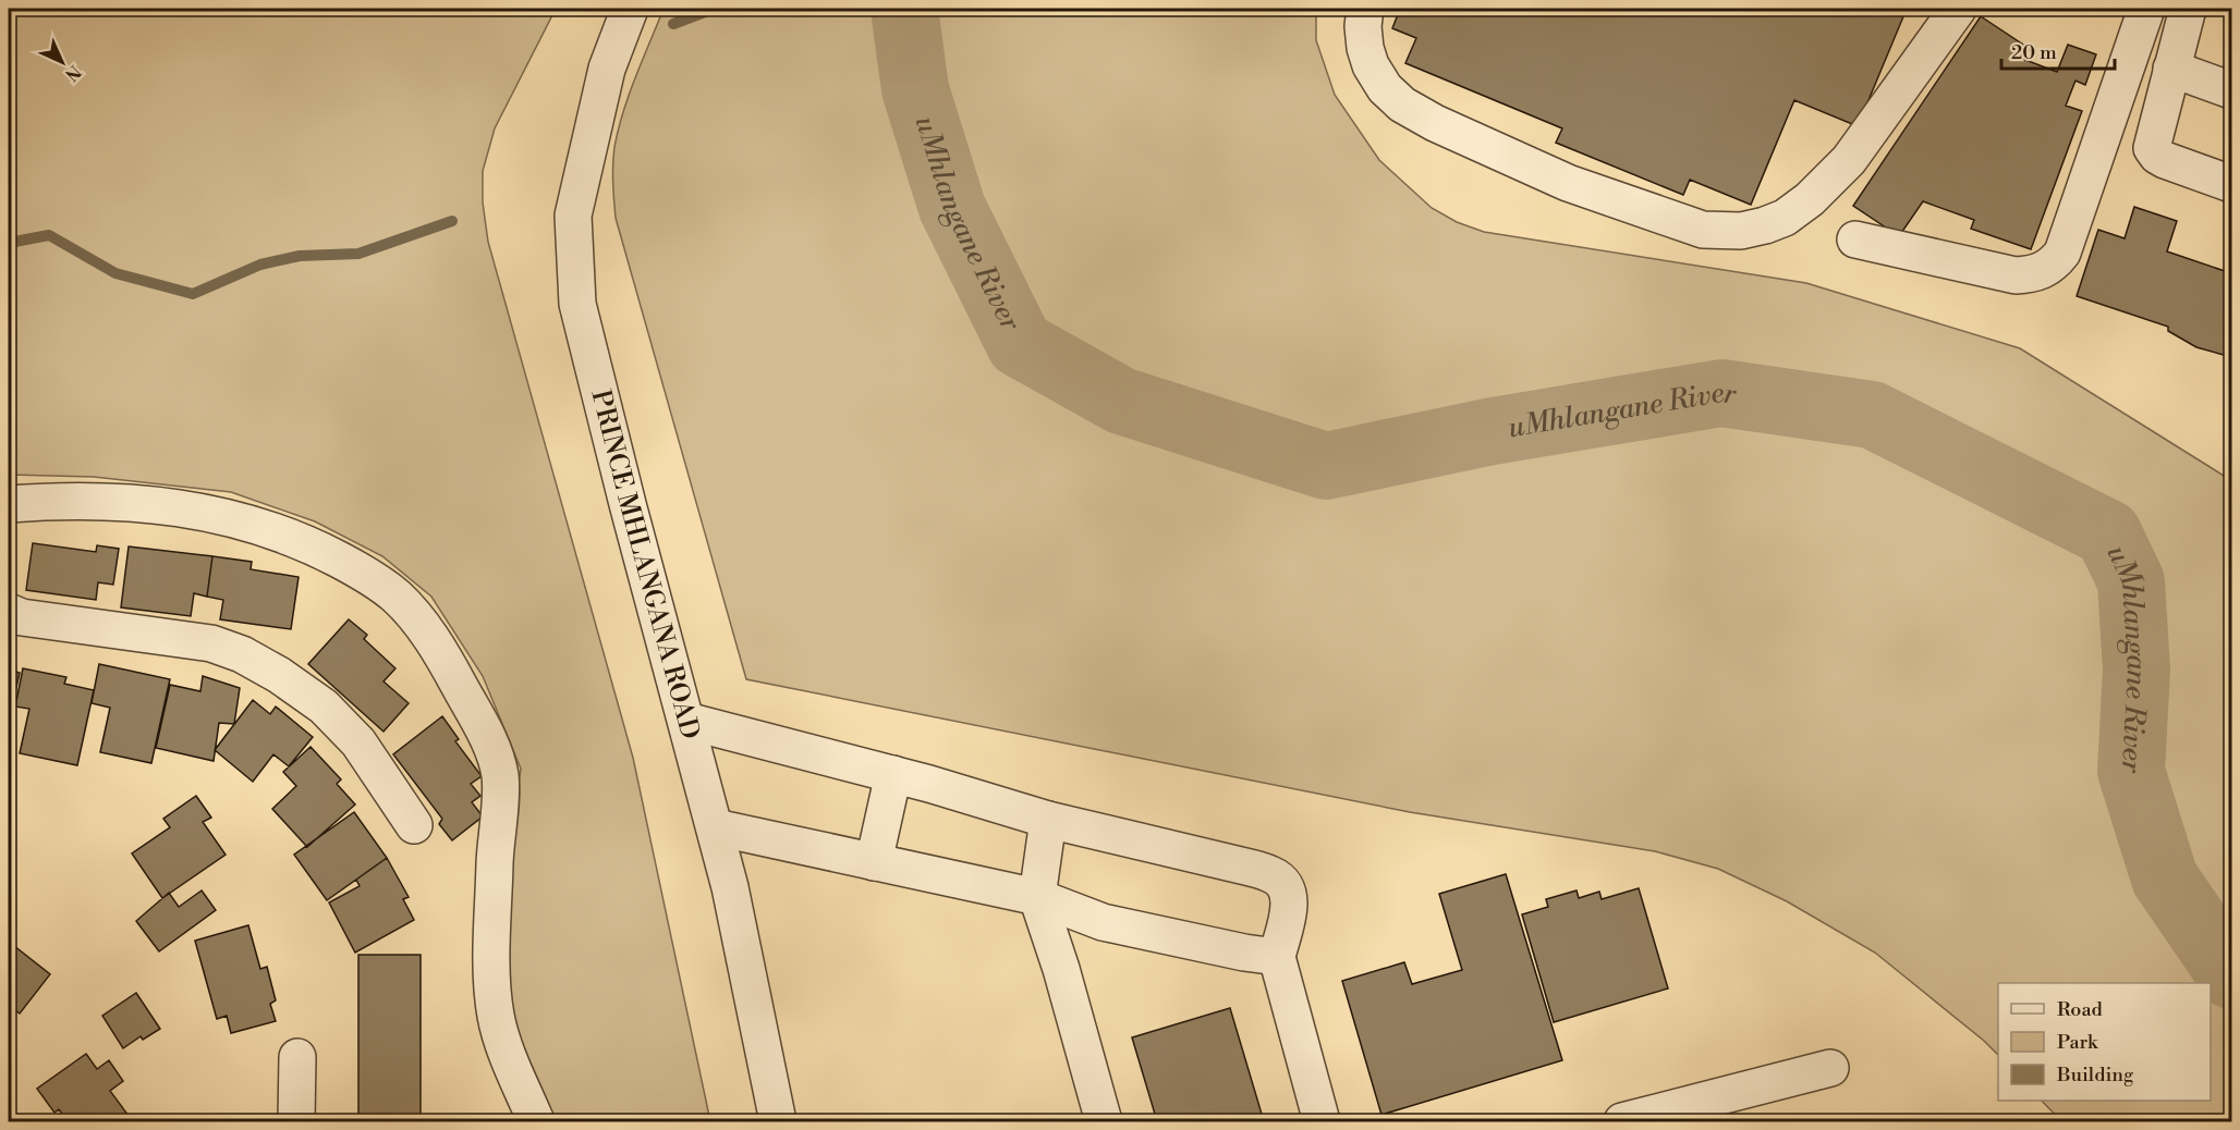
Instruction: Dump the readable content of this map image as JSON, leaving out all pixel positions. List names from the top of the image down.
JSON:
{
  "streets": {
    "street": ["PRINCE MHLANGANA ROAD"]
  },
  "water": ["uMhlangane River"],
  "legend": ["Road", "Park", "Building"],
  "scale_bar": "20 m",
  "north": "bottom right"
}
